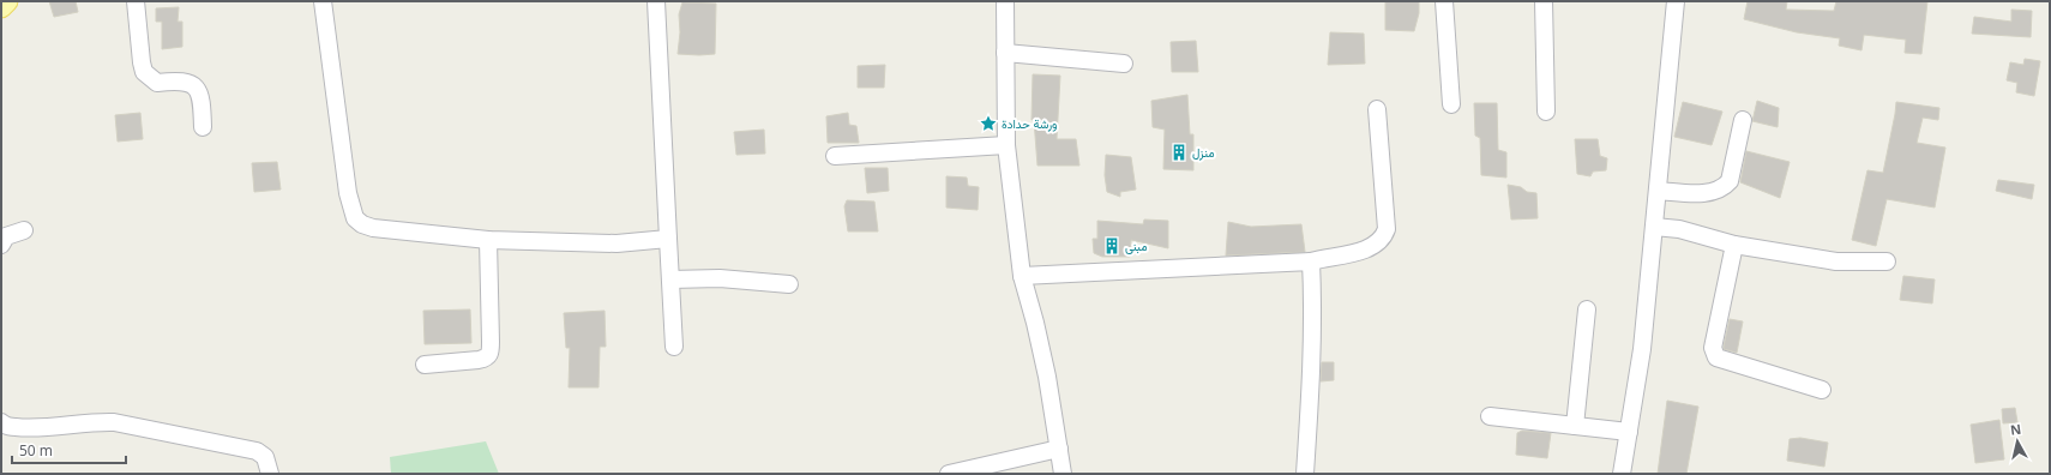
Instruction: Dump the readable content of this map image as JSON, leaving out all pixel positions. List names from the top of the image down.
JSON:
{
  "places": {
    "place": ["ورشة حدادة"],
    "building": ["منزل", "مبنى"]
  },
  "scale_bar": "50 m",
  "north": "top"
}
